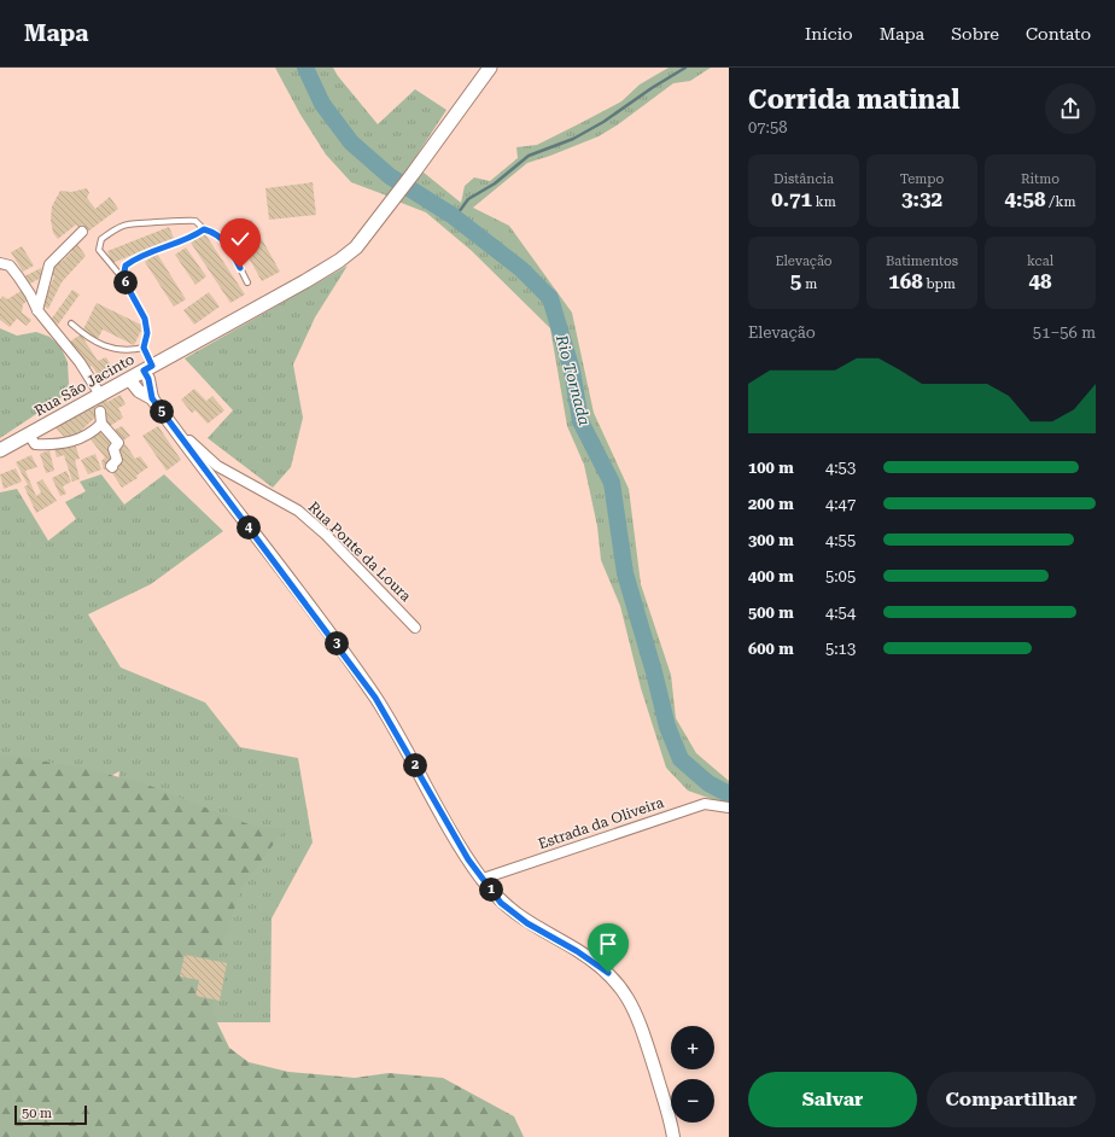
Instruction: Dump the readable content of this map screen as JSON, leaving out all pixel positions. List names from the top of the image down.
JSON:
{
  "streets": {
    "main road": ["Rua São Jacinto"],
    "street": ["Rua Ponte da Loura", "Estrada da Oliveira"]
  },
  "water": ["Rio Tornada"],
  "scale_bar": "50 m",
  "page": {
    "header": "Mapa",
    "nav": [
      "Início",
      "Mapa",
      "Sobre",
      "Contato"
    ],
    "heading": ["Corrida matinal", "07:58"],
    "stats": [
      ["Distância", "0.71 km"],
      ["Tempo", "3:32"],
      ["Ritmo", "4:58 /km"],
      ["Elevação", "5 m"],
      ["Batimentos", "168 bpm"],
      ["kcal", "48"]
    ],
    "pins": [
      "6",
      "5",
      "4",
      "3",
      "2",
      "1"
    ],
    "chart": ["Elevação", "51–56 m"],
    "list": [
      {
        "name": "100 m",
        "note": "4:53"
      },
      {
        "name": "200 m",
        "note": "4:47"
      },
      {
        "name": "300 m",
        "note": "4:55"
      },
      {
        "name": "400 m",
        "note": "5:05"
      },
      {
        "name": "500 m",
        "note": "4:54"
      },
      {
        "name": "600 m",
        "note": "5:13"
      }
    ],
    "map_buttons": ["+", "−"],
    "buttons": ["Salvar", "Compartilhar"],
    "scale": "50 m"
  }
}
